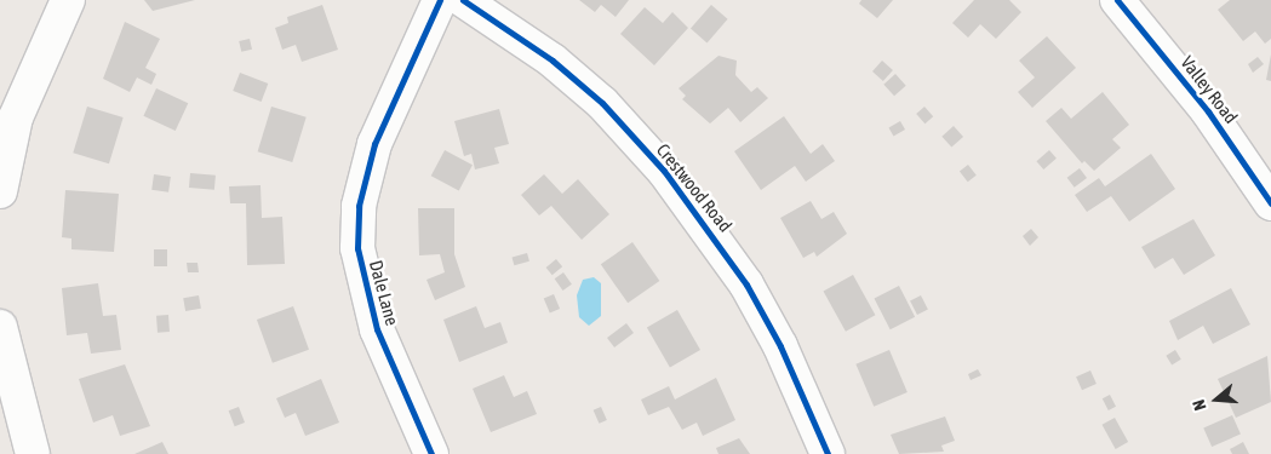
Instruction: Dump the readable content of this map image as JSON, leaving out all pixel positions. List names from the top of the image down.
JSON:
{
  "streets": {
    "street": ["Valley Road", "Crestwood Road", "Dale Lane"]
  },
  "north": "left"
}
